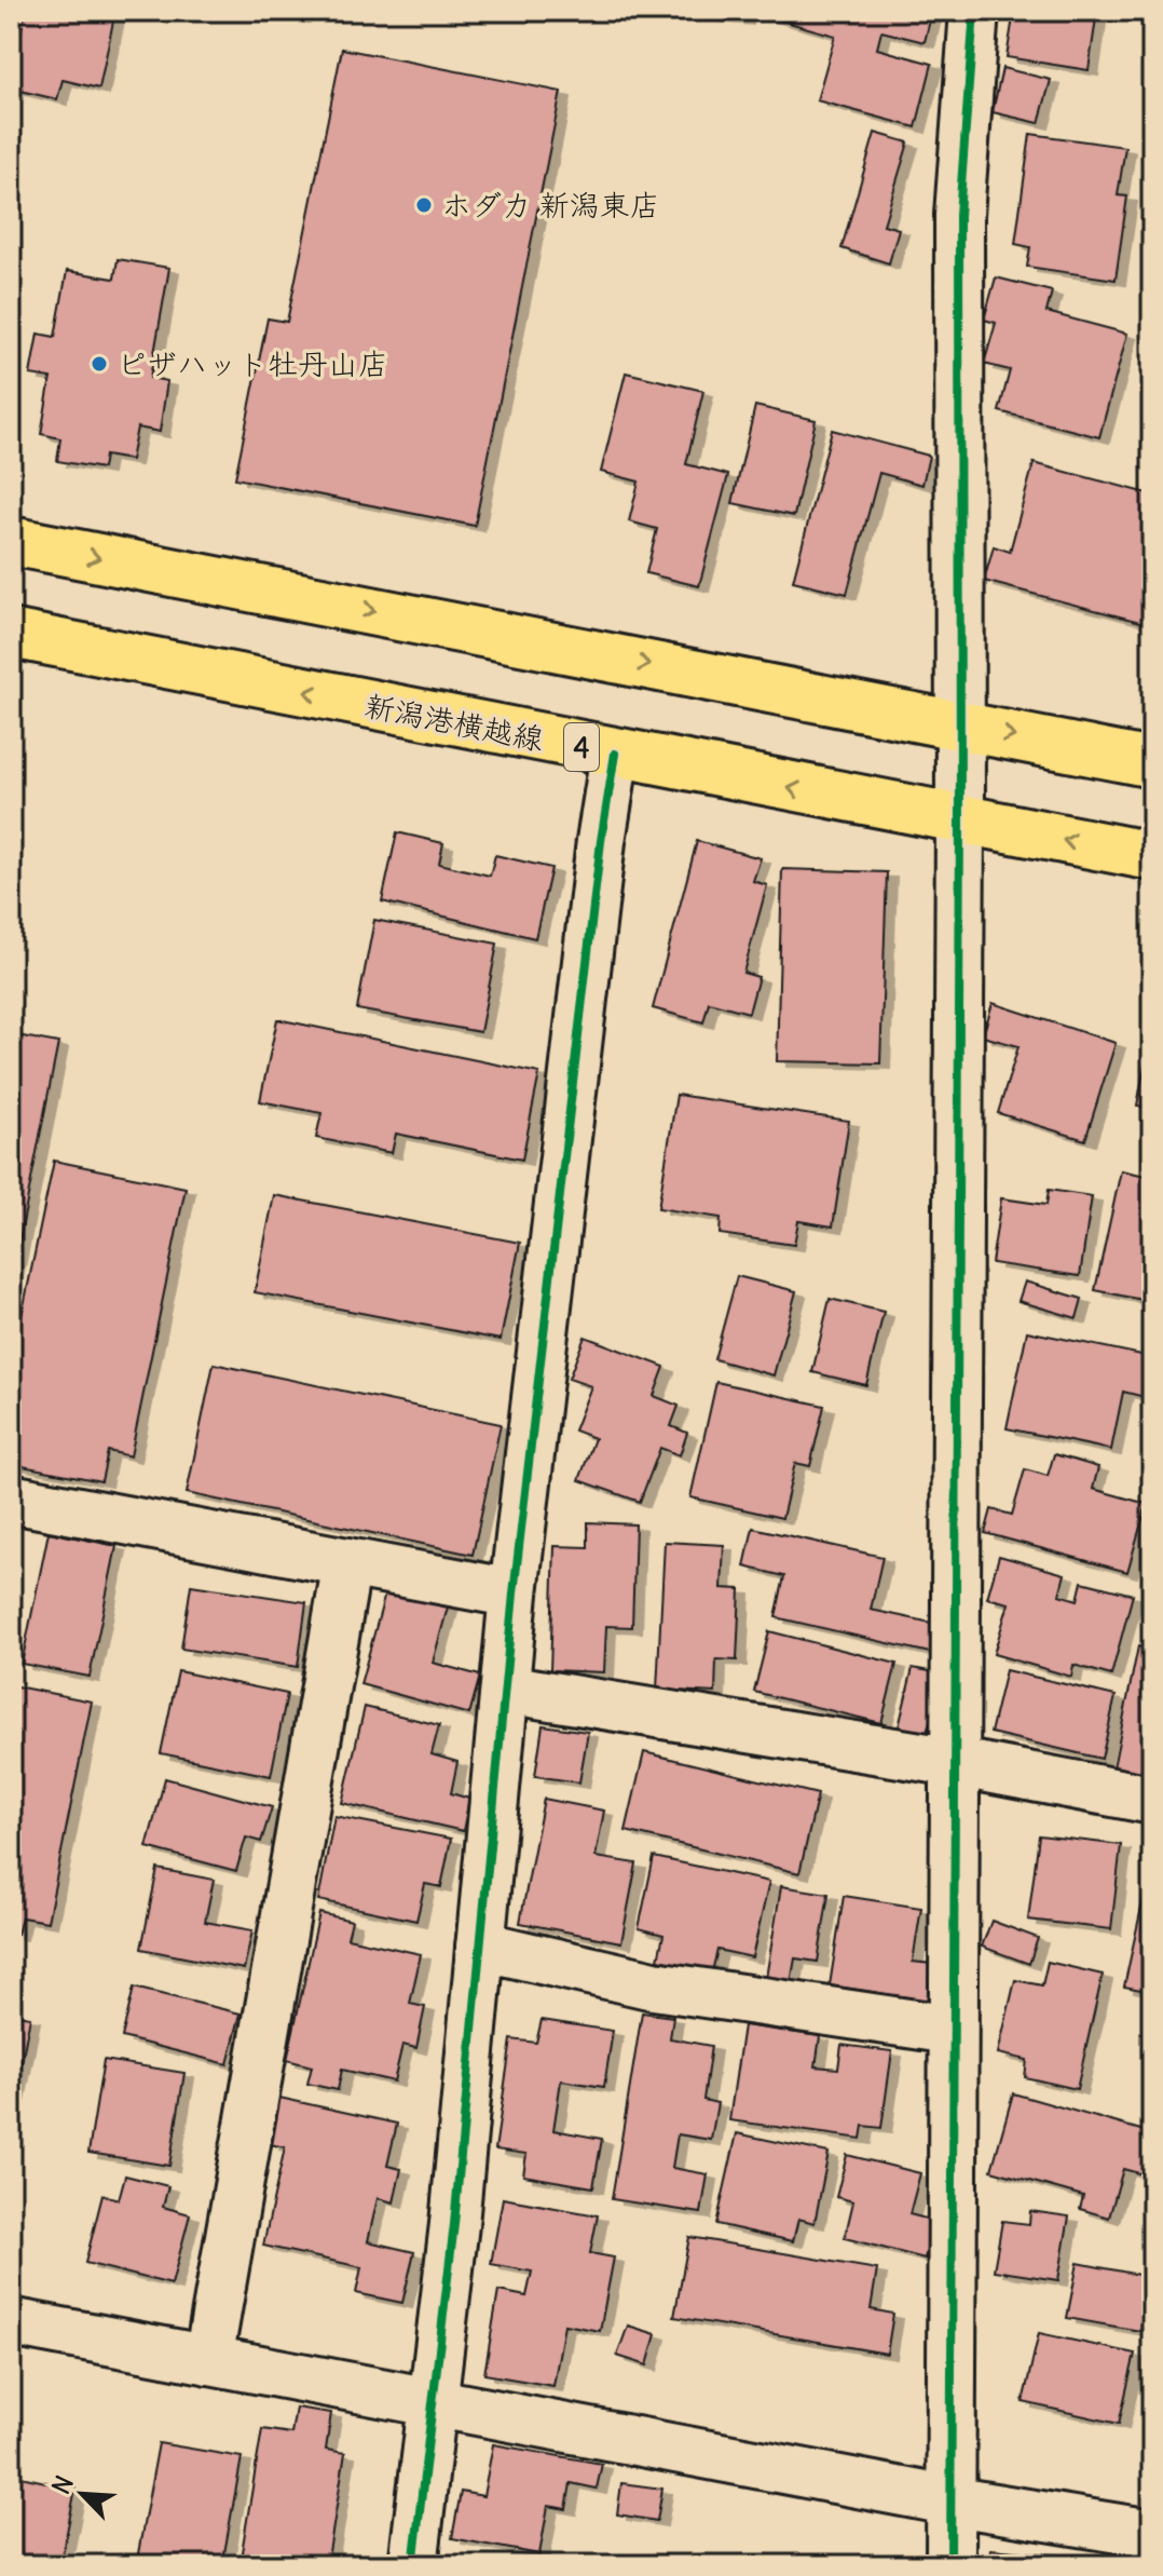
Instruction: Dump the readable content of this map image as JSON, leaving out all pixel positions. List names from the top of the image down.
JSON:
{
  "streets": {
    "main road": ["新潟港横越線", "4"]
  },
  "places": ["ホダカ 新潟東店", "ピザハット牡丹山店"],
  "north": "top left"
}
